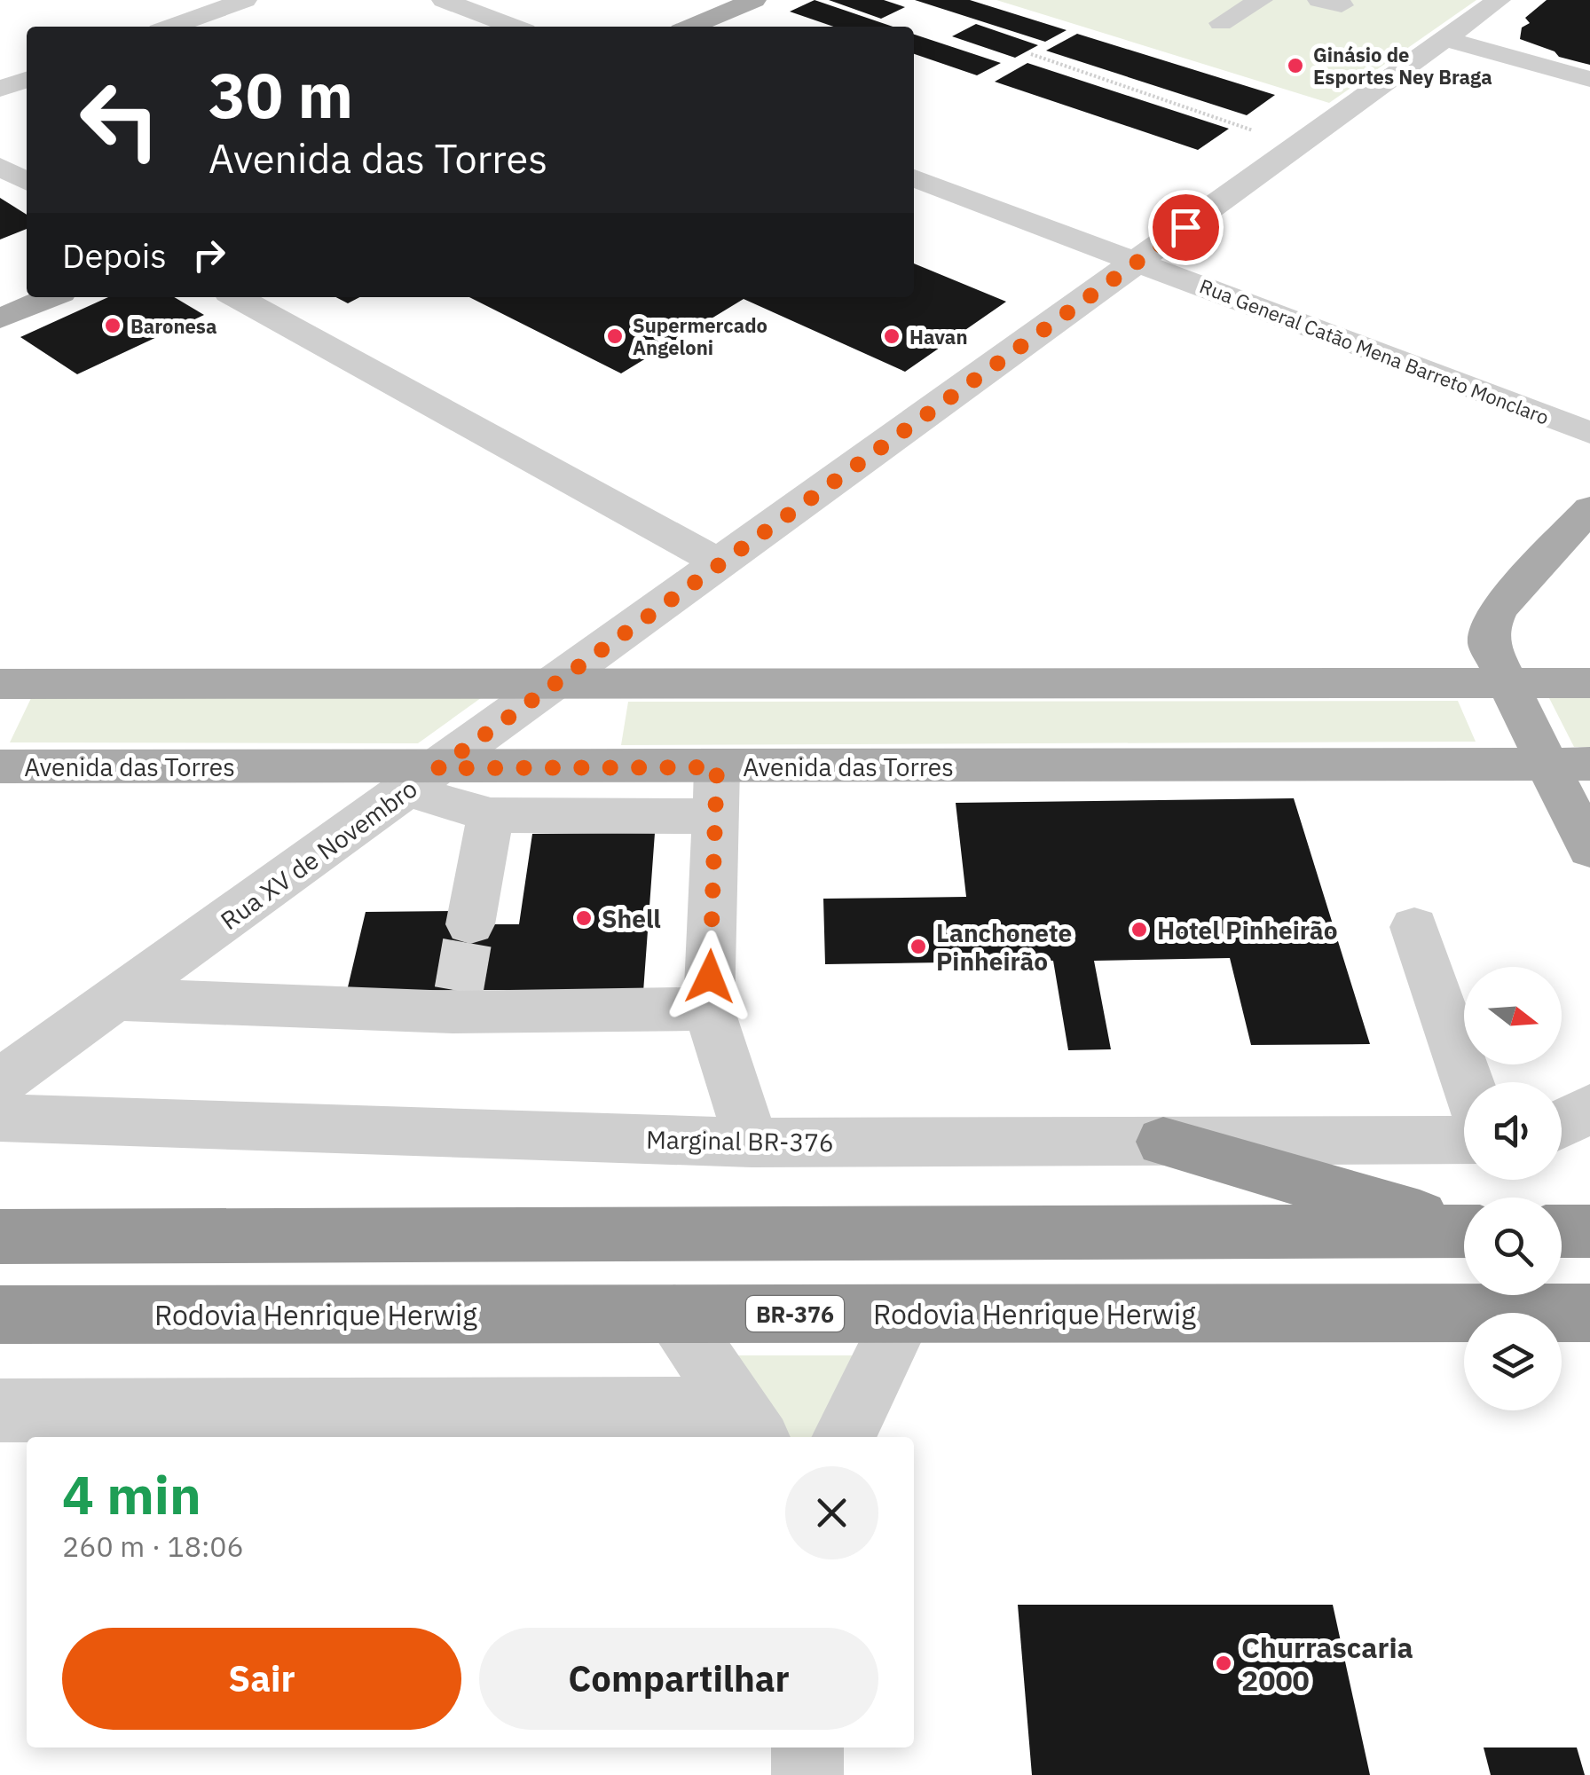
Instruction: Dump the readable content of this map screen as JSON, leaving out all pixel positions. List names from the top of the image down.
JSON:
{
  "streets": {
    "highway": ["BR-376", "Rodovia Henrique Herwig"],
    "main road": ["Avenida das Torres"],
    "street": ["Rua General Catão Mena Barreto Monclaro", "Rua XV de Novembro", "Marginal BR-376"]
  },
  "crossings": [
    ["Rua General Catão Mena Barreto Monclaro", "Rua XV de Novembro"],
    ["Avenida das Torres", "Rua XV de Novembro"]
  ],
  "places": [
    "Ginásio de Esportes Ney Braga",
    "Baronesa",
    "Supermercado Angeloni",
    "Havan",
    "Shell",
    "Hotel Pinheirão",
    "Lanchonete Pinheirão",
    "Churrascaria 2000"
  ],
  "north": "right",
  "page": {
    "turn": ["30 m", "Avenida das Torres"],
    "then": "Depois",
    "heading": ["4 min", "260 m · 18:06"],
    "buttons": ["Sair", "Compartilhar"]
  }
}
